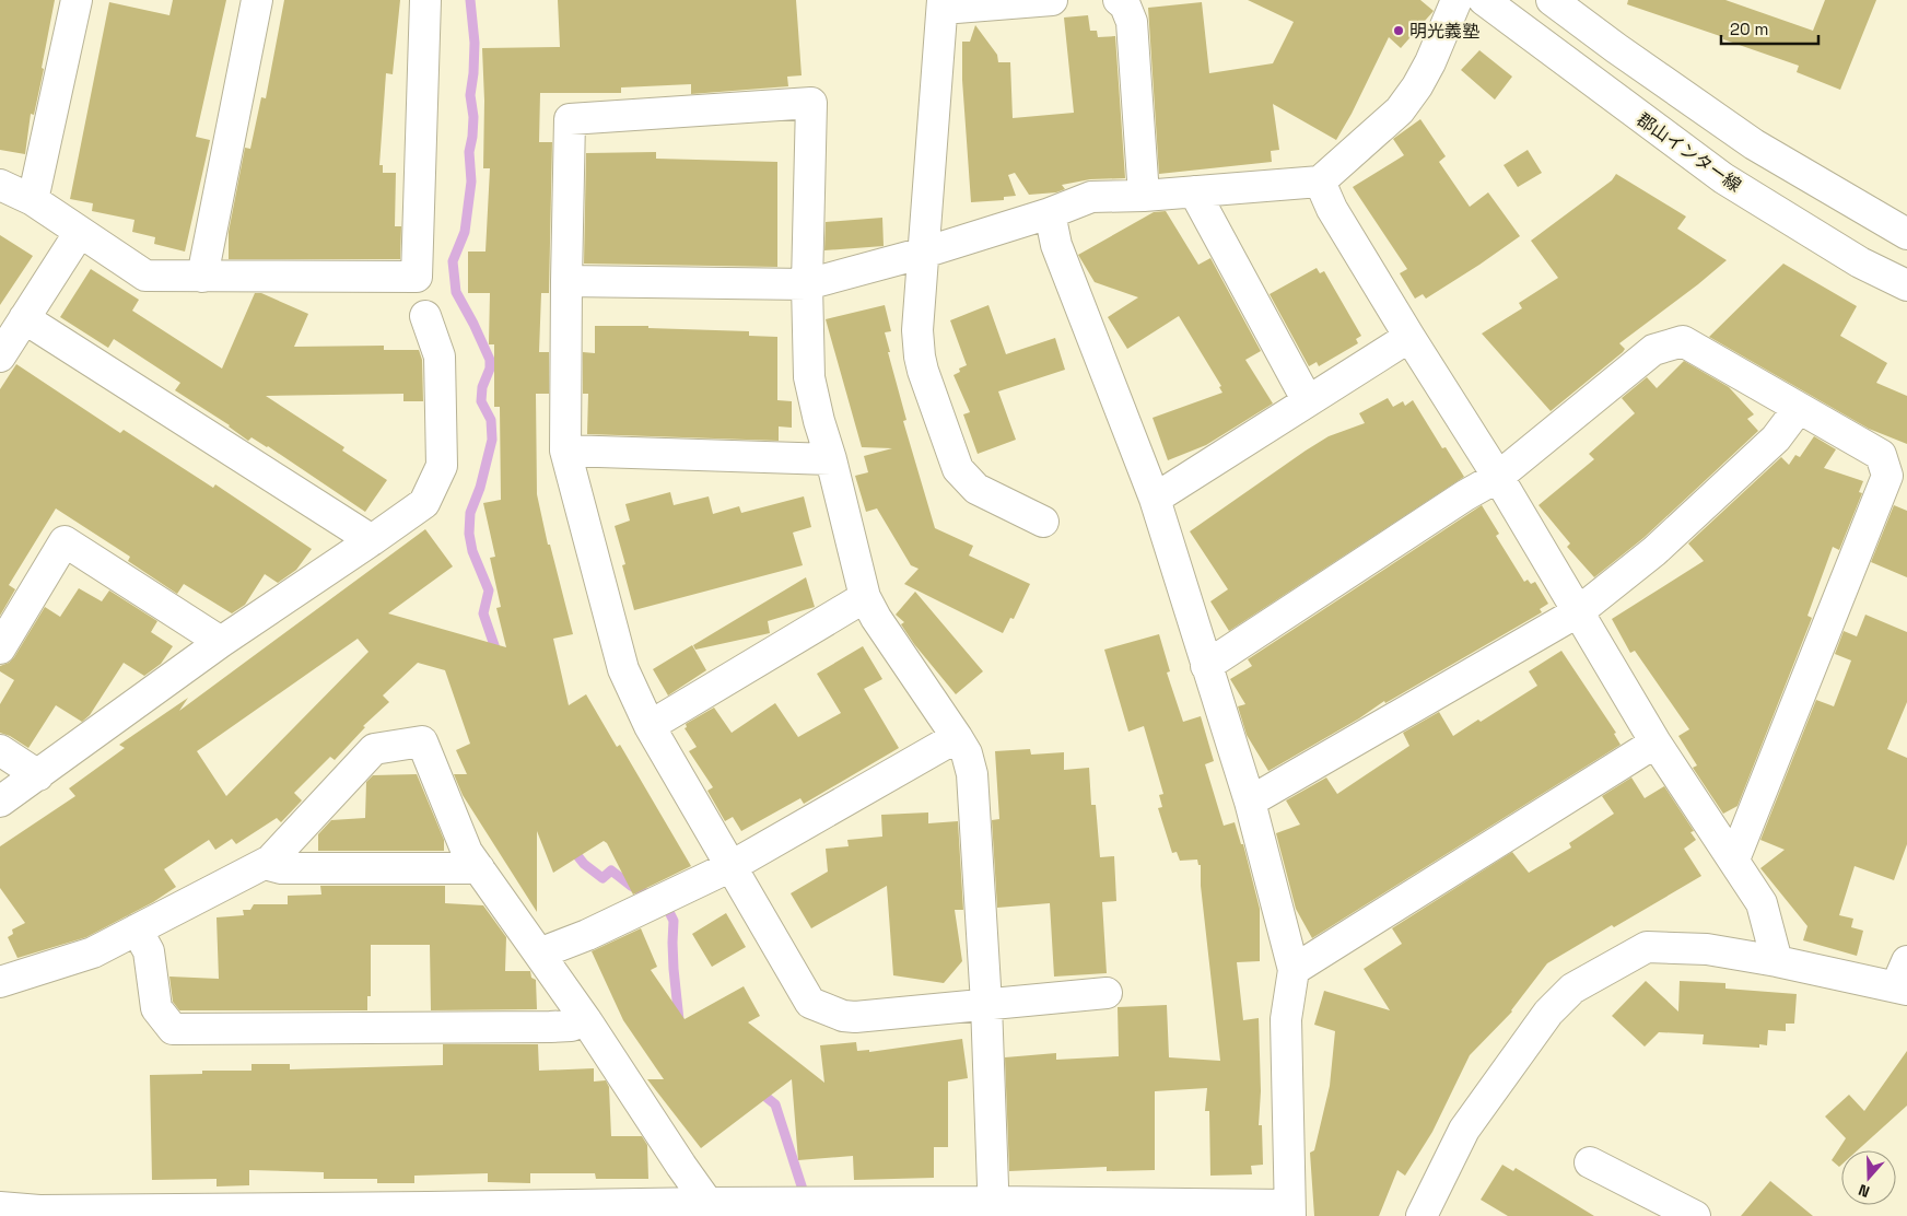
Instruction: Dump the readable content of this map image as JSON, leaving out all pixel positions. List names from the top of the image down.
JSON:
{
  "streets": {
    "street": ["郡山インター線"]
  },
  "places": ["明光義塾"],
  "scale_bar": "20 m",
  "north": "bottom"
}
